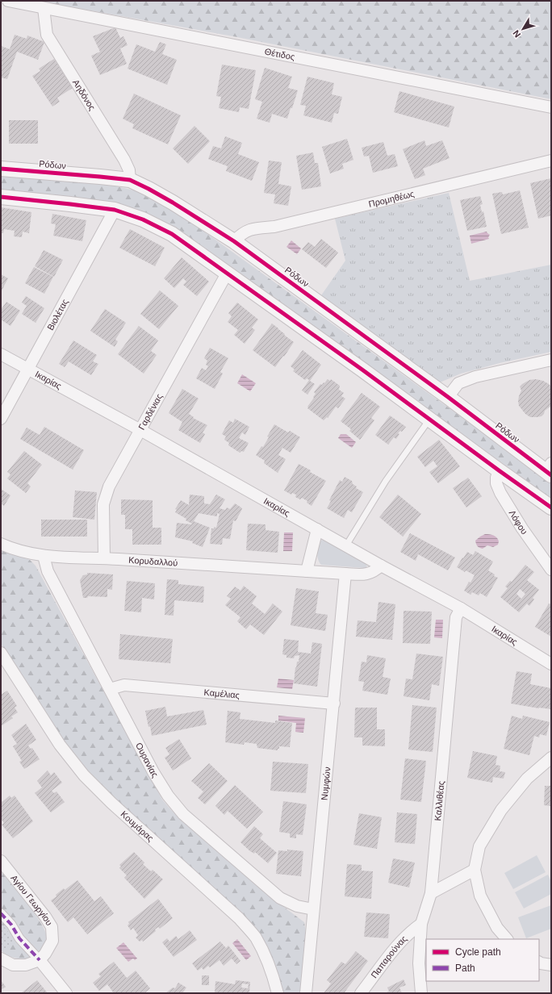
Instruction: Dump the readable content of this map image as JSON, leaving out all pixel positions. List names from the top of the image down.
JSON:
{
  "streets": {
    "street": [
      "Θέτιδος",
      "Αηδόνος",
      "Ρόδων",
      "Προμηθέως",
      "Βιολέτας",
      "Ικαρίας",
      "Γαρδένιας",
      "Λόφου",
      "Κορυδαλλού",
      "Καμέλιας",
      "Ουρανίας",
      "Νυμφών",
      "Καλλιθέας",
      "Κουμάρας",
      "Αγίου Γεωργίου",
      "Παπαρούνας"
    ]
  },
  "crossings": [
    ["Θέτιδος", "Αηδόνος"],
    ["Αηδόνος", "Ρόδων"],
    ["Ρόδων", "Προμηθέως"],
    ["Βιολέτας", "Ικαρίας"],
    ["Ικαρίας", "Γαρδένιας"],
    ["Ικαρίας", "Κορυδαλλού"],
    ["Ικαρίας", "Καλλιθέας"],
    ["Γαρδένιας", "Κορυδαλλού"],
    ["Κορυδαλλού", "Ουρανίας"],
    ["Κορυδαλλού", "Νυμφών"],
    ["Καμέλιας", "Ουρανίας"],
    ["Καμέλιας", "Νυμφών"],
    ["Ουρανίας", "Νυμφών"],
    ["Καλλιθέας", "Παπαρούνας"]
  ],
  "legend": ["Cycle path", "Path"],
  "north": "bottom left"
}
